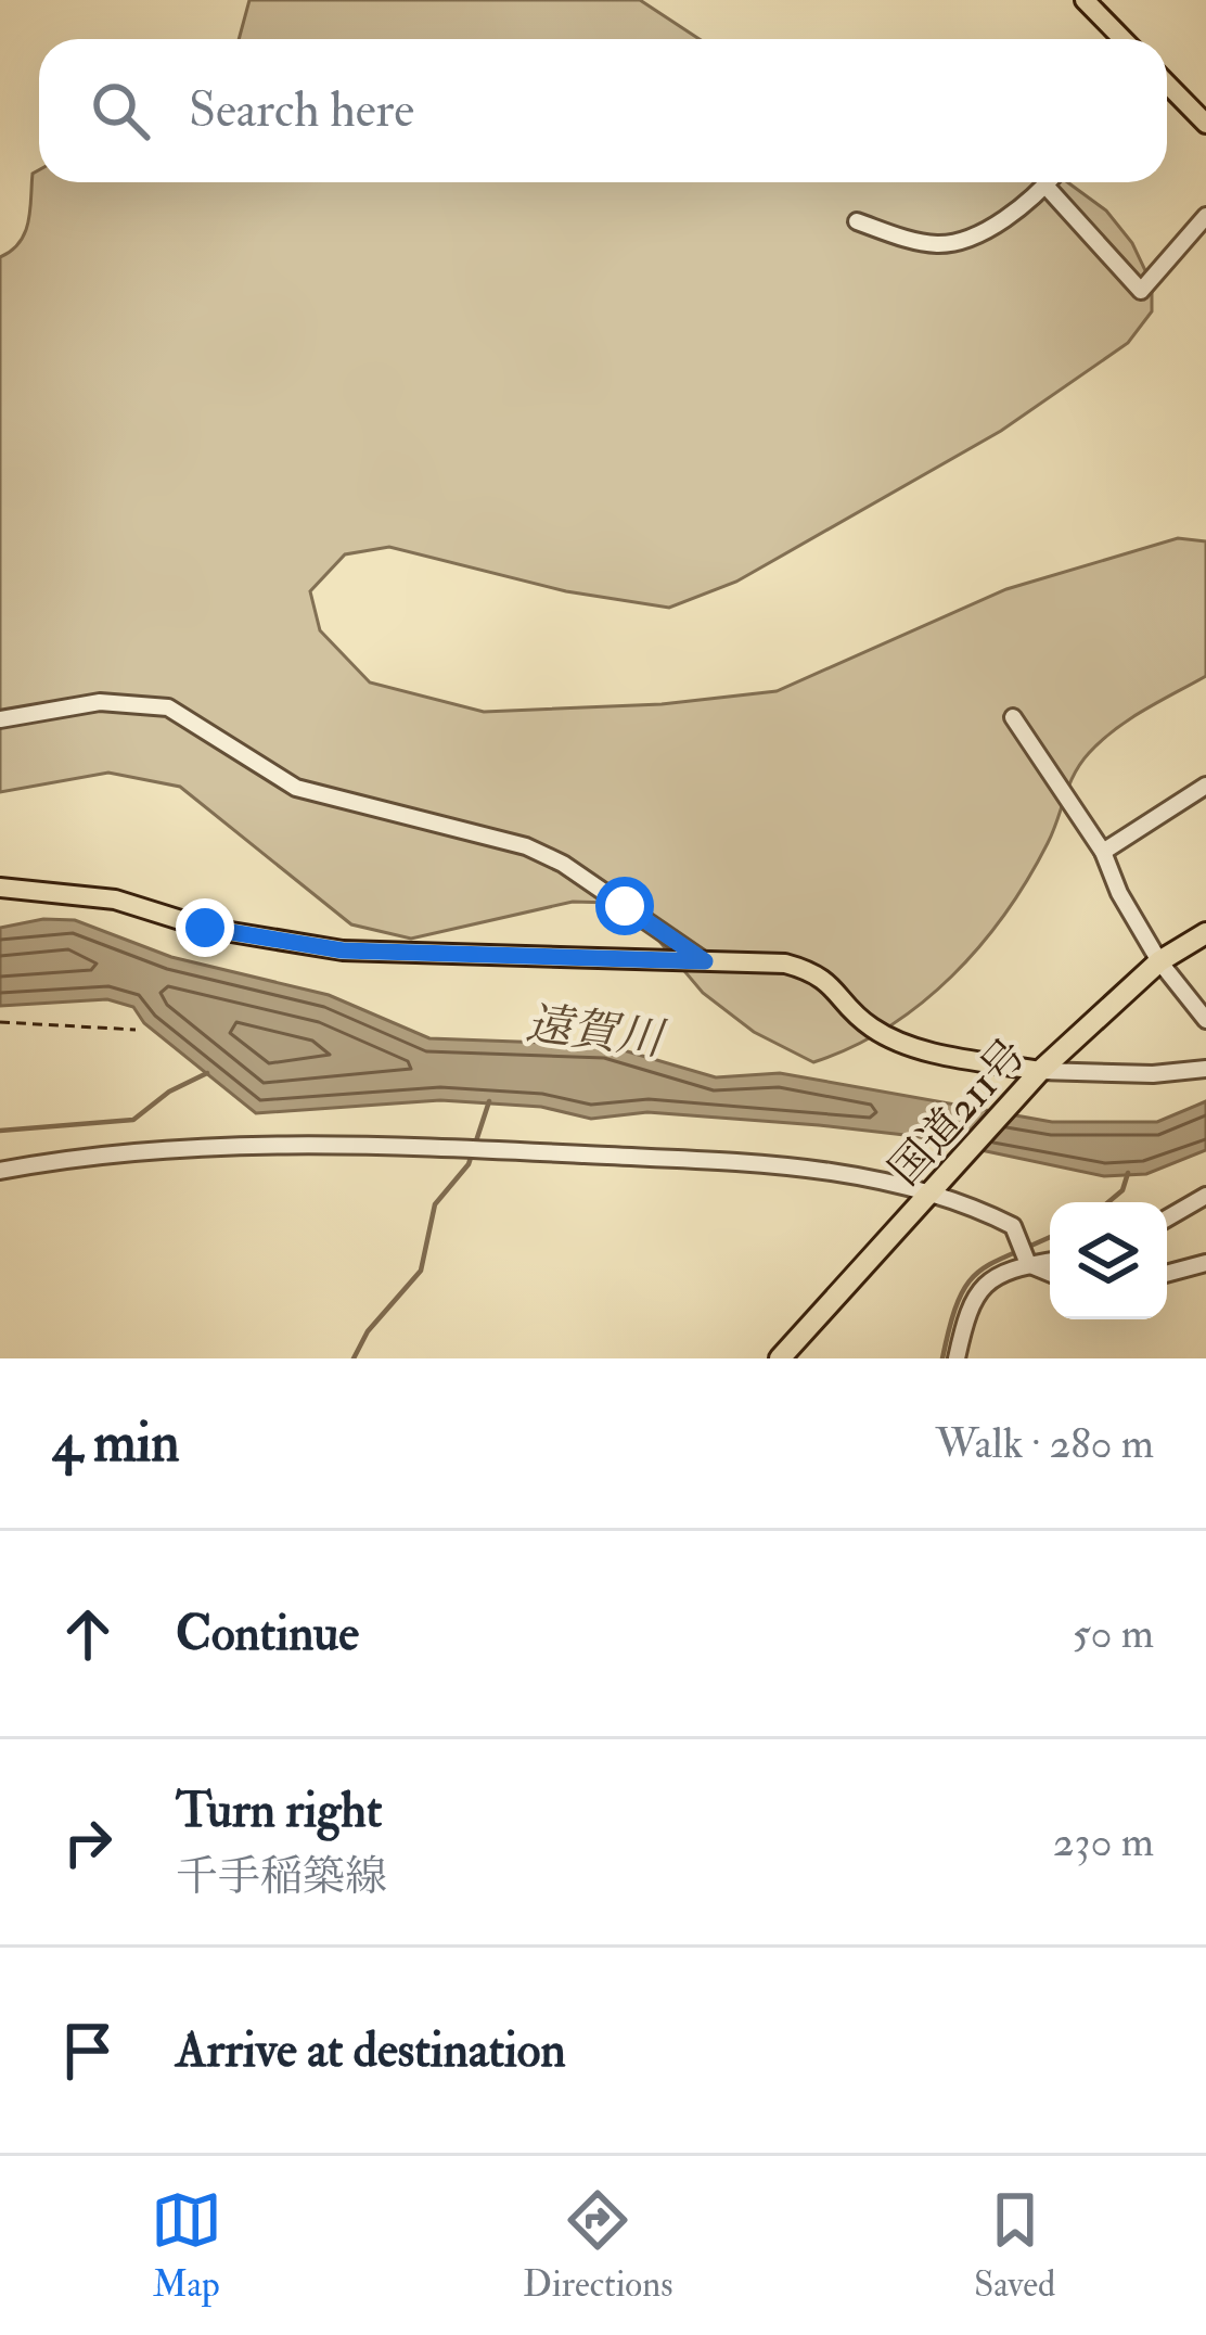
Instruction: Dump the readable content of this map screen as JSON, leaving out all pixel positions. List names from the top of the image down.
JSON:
{
  "streets": {
    "highway": ["国道211号"]
  },
  "water": ["遠賀川"],
  "page": {
    "search": "Search here",
    "heading": ["4 min", "Walk · 280 m"],
    "list": [
      ["Continue", "50 m"],
      ["Turn right", "千手稲築線", "230 m"],
      "Arrive at destination"
    ],
    "nav": ["Map", "Directions", "Saved"]
  }
}
